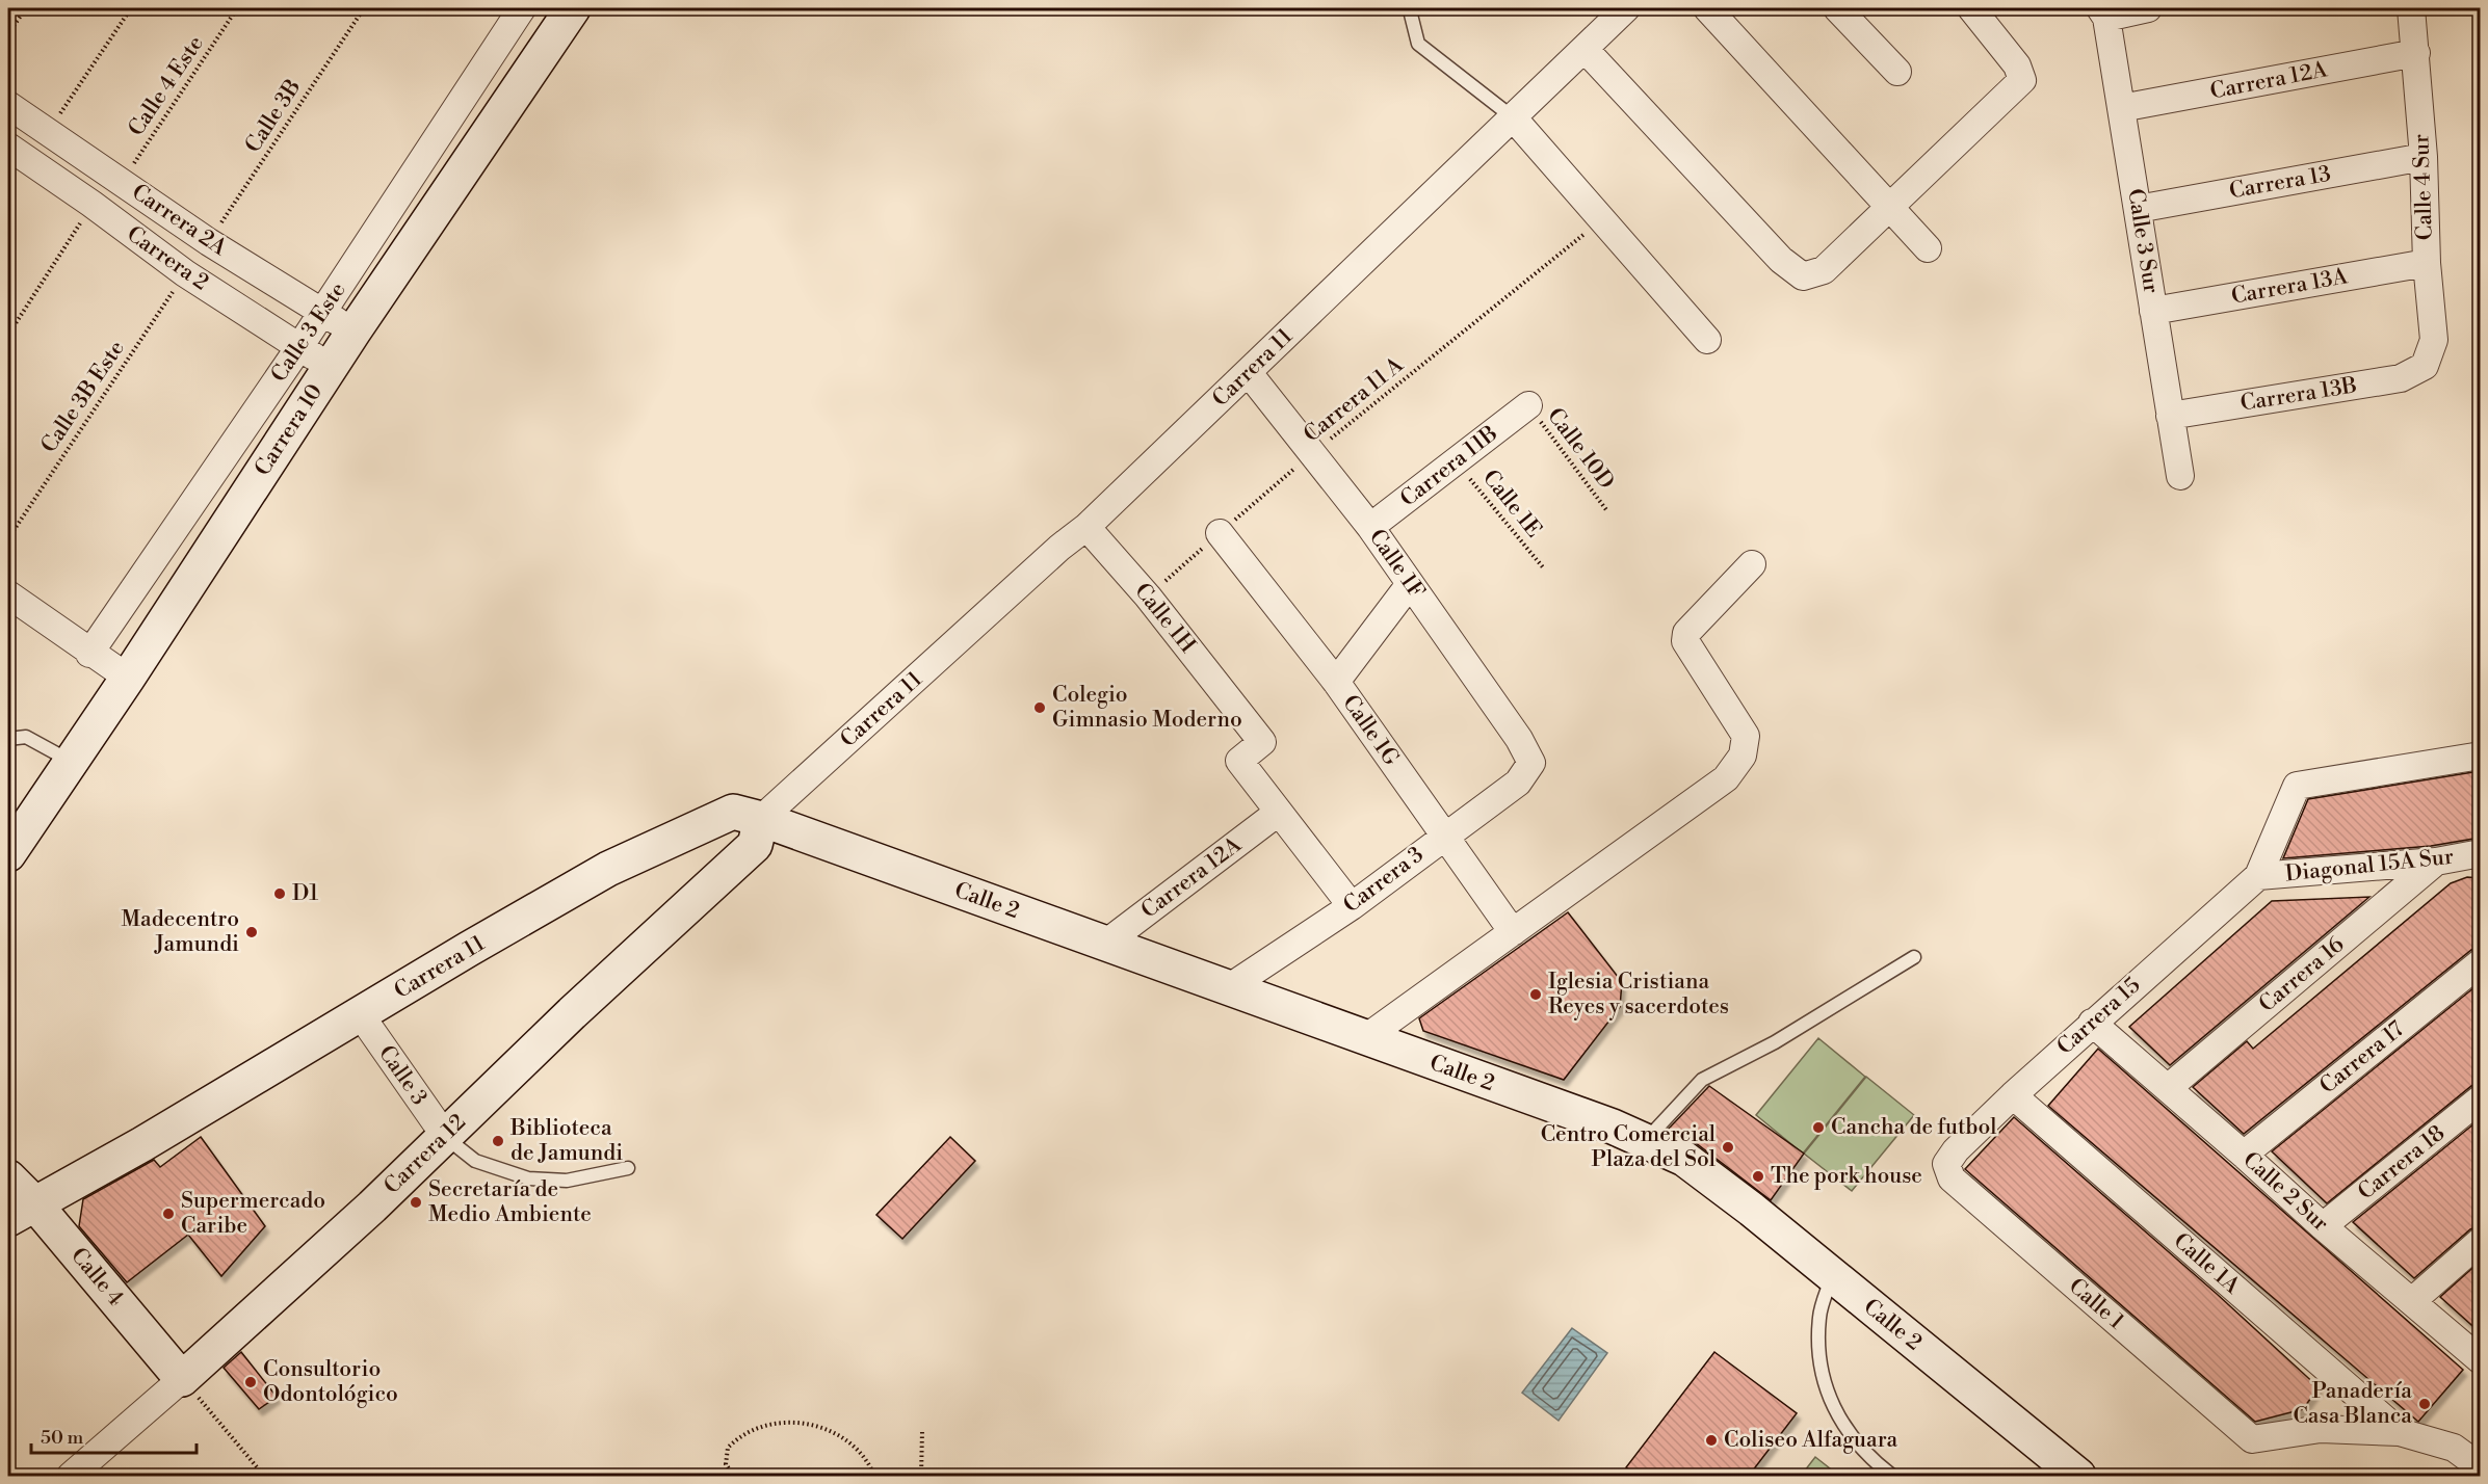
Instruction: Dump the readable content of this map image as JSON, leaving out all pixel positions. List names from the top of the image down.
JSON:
{
  "streets": {
    "main road": [
      "Carrera 11",
      "Carrera 10",
      "Calle 2",
      "Carrera 12",
      "Calle 4"
    ],
    "street": [
      "Carrera 12A",
      "Carrera 13",
      "Calle 4 Sur",
      "Carrera 2A",
      "Calle 3 Sur",
      "Carrera 2",
      "Carrera 13A",
      "Calle 3 Este",
      "Carrera 13B",
      "Carrera 11B",
      "Calle 1F",
      "Calle 1H",
      "Calle 1G",
      "Diagonal 15A Sur",
      "Carrera 3",
      "Carrera 16",
      "Carrera 15",
      "Carrera 17",
      "Calle 3",
      "Carrera 18",
      "Calle 2 Sur",
      "Calle 1A",
      "Calle 1"
    ],
    "path": [
      "Calle 4 Este",
      "Calle 3B",
      "Calle 3B Este",
      "Carrera 11 A",
      "Calle 10D",
      "Calle 1E"
    ]
  },
  "crossings": [
    ["Carrera 12A", "Calle 4 Sur"],
    ["Carrera 12A", "Calle 3 Sur"],
    ["Carrera 12A", "Calle 1H"],
    ["Carrera 12A", "Calle 2"],
    ["Calle 4 Este", "Carrera 2A"],
    ["Calle 3B", "Carrera 2A"],
    ["Carrera 13", "Calle 4 Sur"],
    ["Carrera 13", "Calle 3 Sur"],
    ["Calle 4 Sur", "Carrera 13A"],
    ["Calle 4 Sur", "Carrera 13B"],
    ["Carrera 2A", "Calle 3 Este"],
    ["Carrera 2A", "Carrera 10"],
    ["Calle 3 Sur", "Carrera 13A"],
    ["Calle 3 Sur", "Carrera 13B"],
    ["Carrera 2", "Calle 3 Este"],
    ["Carrera 2", "Calle 3B Este"],
    ["Carrera 2", "Carrera 10"],
    ["Carrera 11", "Calle 1F"],
    ["Carrera 11", "Calle 1H"],
    ["Carrera 11", "Calle 2"],
    ["Carrera 11", "Calle 3"],
    ["Carrera 11", "Carrera 12"],
    ["Carrera 11", "Calle 4"],
    ["Carrera 11 A", "Calle 1F"],
    ["Carrera 11 A", "Calle 1H"],
    ["Carrera 11 A", "Calle 1G"],
    ["Calle 10D", "Carrera 11B"],
    ["Carrera 11B", "Calle 1E"],
    ["Carrera 11B", "Calle 1F"],
    ["Calle 1F", "Carrera 3"],
    ["Calle 1G", "Carrera 3"],
    ["Diagonal 15A Sur", "Carrera 16"],
    ["Diagonal 15A Sur", "Carrera 15"],
    ["Carrera 3", "Calle 2"],
    ["Calle 2", "Carrera 12"],
    ["Carrera 16", "Calle 2 Sur"],
    ["Carrera 15", "Calle 2 Sur"],
    ["Carrera 15", "Calle 1A"],
    ["Carrera 15", "Calle 1"],
    ["Carrera 17", "Calle 2 Sur"],
    ["Calle 3", "Carrera 12"],
    ["Carrera 12", "Calle 4"],
    ["Carrera 18", "Calle 2 Sur"],
    ["Calle 1A", "Calle 1"]
  ],
  "places": [
    "Colegio Gimnasio Moderno",
    "D1",
    "Madecentro Jamundi",
    "Iglesia Cristiana Reyes y sacerdotes",
    "Cancha de futbol",
    "Biblioteca de Jamundi",
    "Centro Comercial Plaza del Sol",
    "The pork house",
    "Secretaría de Medio Ambiente",
    "Supermercado Caribe",
    "Consultorio Odontológico",
    "Panadería Casa Blanca",
    "Coliseo Alfaguara"
  ],
  "scale_bar": "50 m"
}
